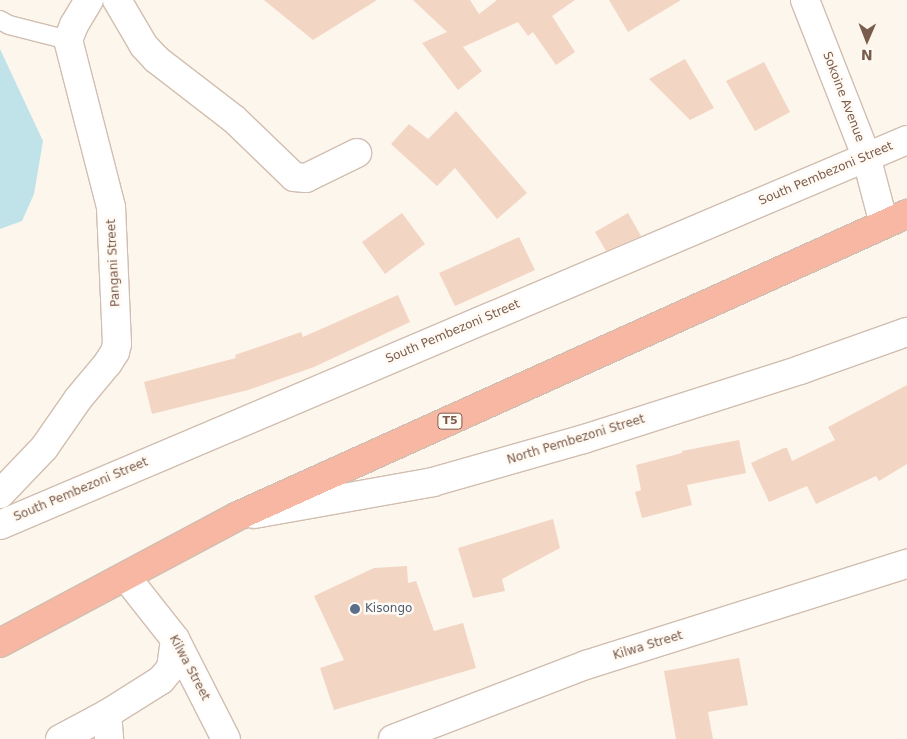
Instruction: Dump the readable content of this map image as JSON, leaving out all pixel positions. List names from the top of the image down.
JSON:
{
  "streets": {
    "highway": ["T5"],
    "street": [
      "Sokoine Avenue",
      "South Pembezoni Street",
      "Pangani Street",
      "North Pembezoni Street",
      "Kilwa Street"
    ]
  },
  "crossings": [
    ["Sokoine Avenue", "South Pembezoni Street"],
    ["Sokoine Avenue", "T5"],
    ["T5", "North Pembezoni Street"],
    ["T5", "Kilwa Street"]
  ],
  "places": ["Kisongo"],
  "north": "bottom"
}
